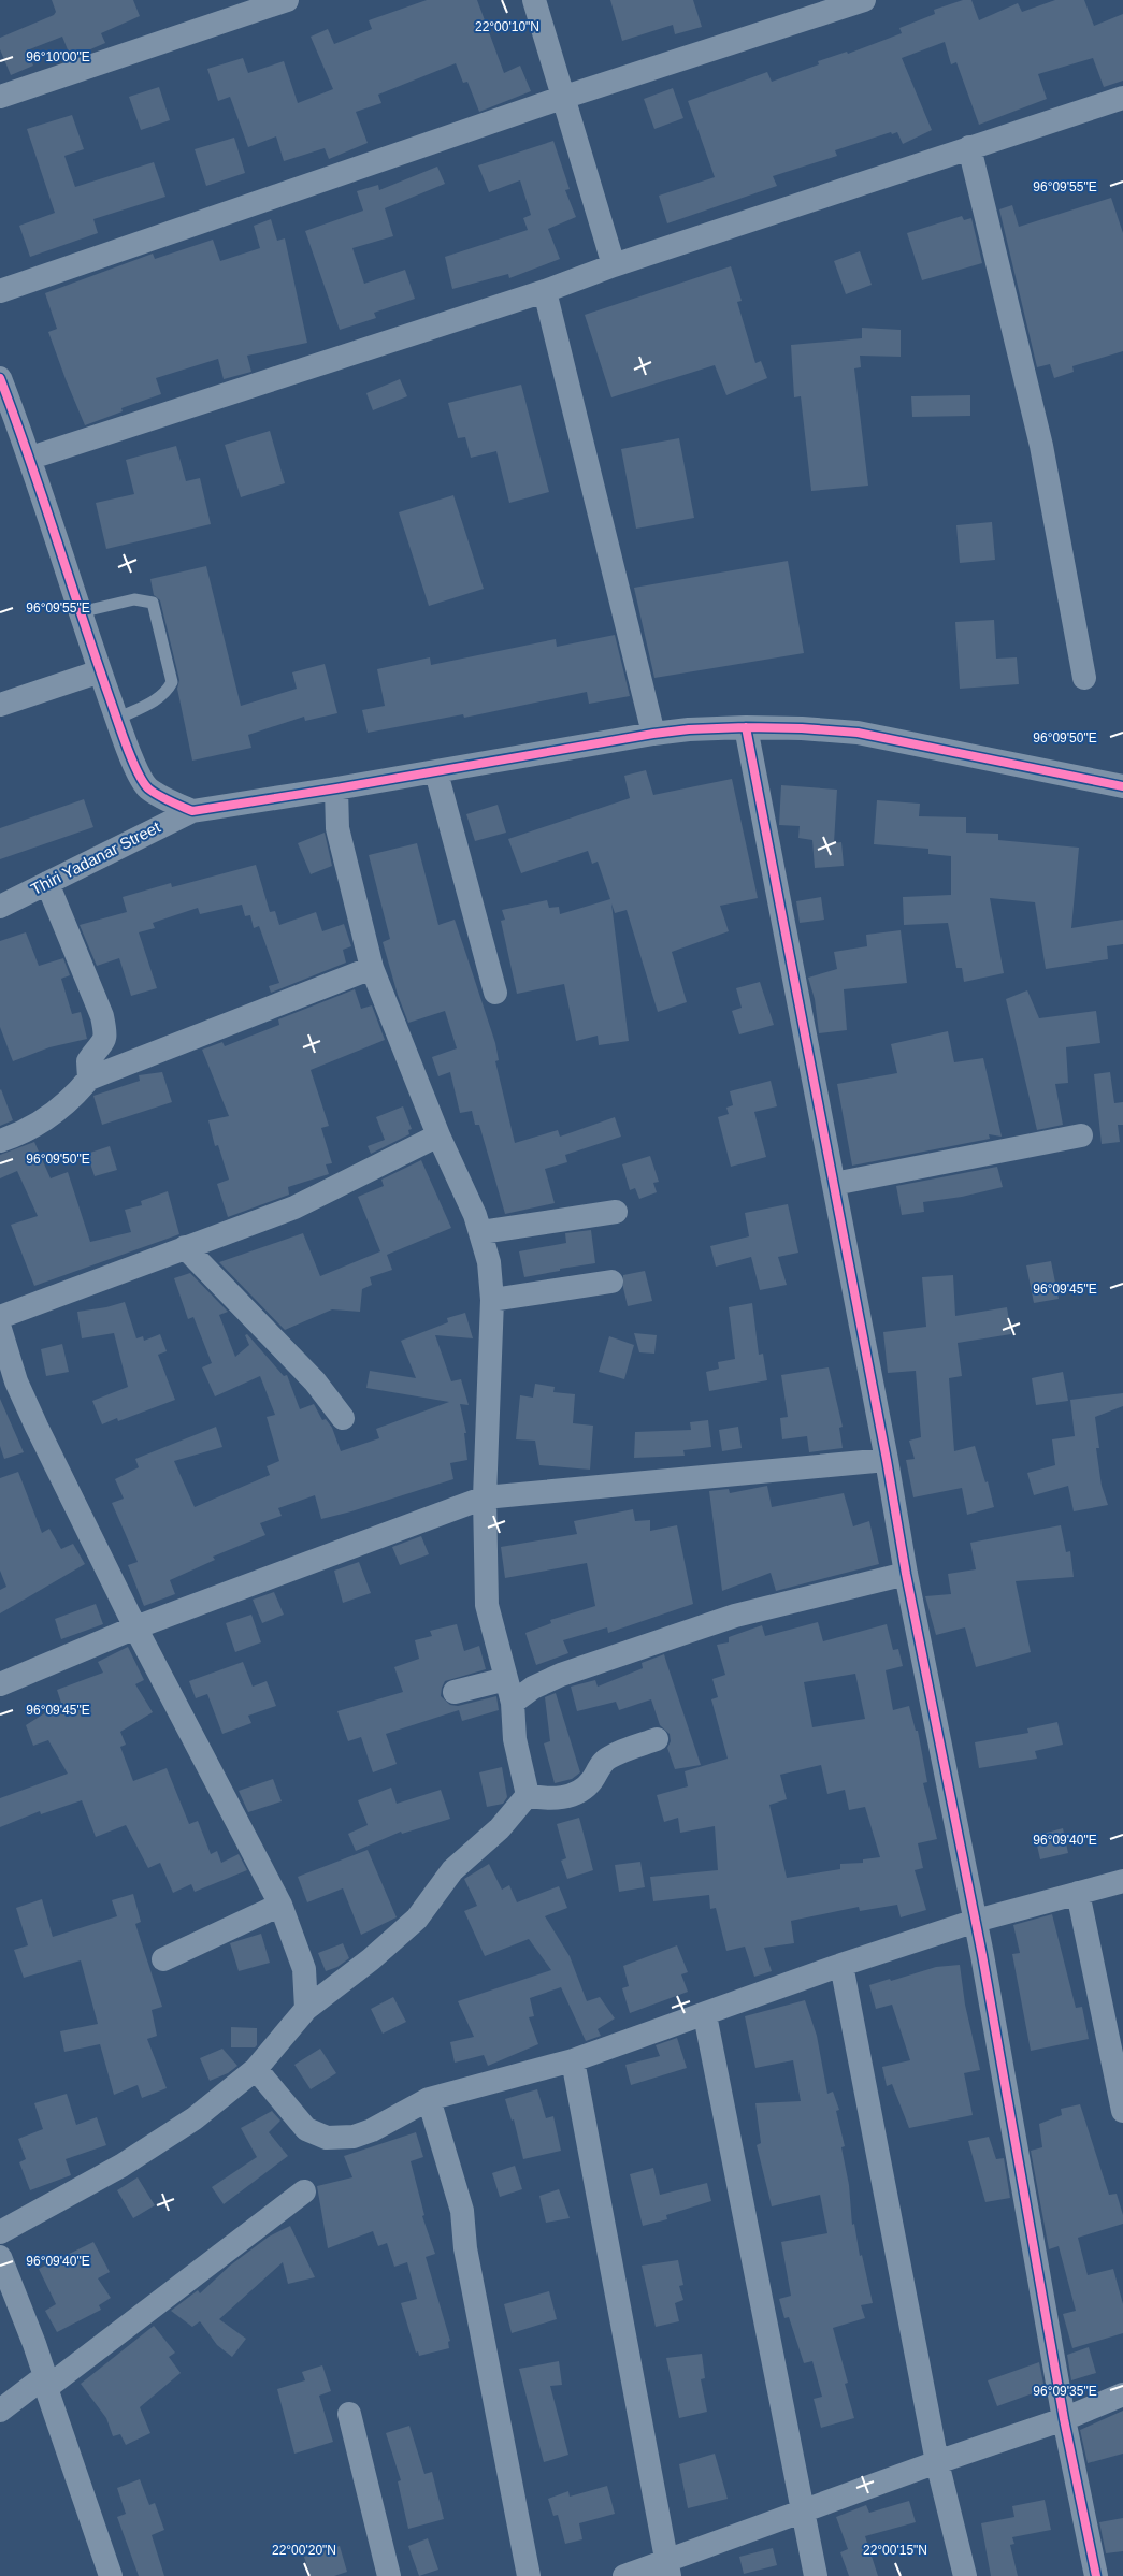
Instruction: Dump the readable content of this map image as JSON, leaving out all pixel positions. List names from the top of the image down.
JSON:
{
  "streets": {
    "street": ["Thiri Yadanar Street"]
  },
  "coordinates": [
    "22°00'10\"N",
    "96°10'00\"E",
    "96°09'55\"E",
    "96°09'50\"E",
    "96°09'45\"E",
    "96°09'40\"E",
    "96°09'35\"E",
    "22°00'20\"N",
    "22°00'15\"N"
  ]
}
